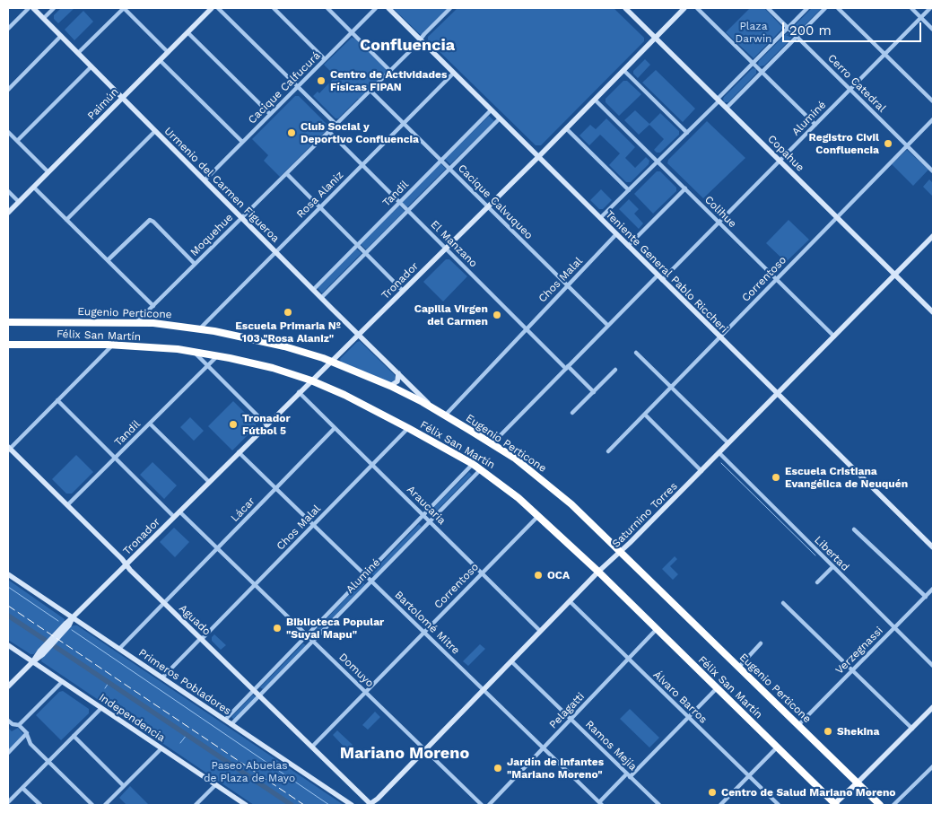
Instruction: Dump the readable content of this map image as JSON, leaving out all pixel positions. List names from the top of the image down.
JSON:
{
  "streets": {
    "highway": ["Eugenio Perticone", "Félix San Martín"],
    "street": [
      "Cerro Catedral",
      "Cacique Calfucurá",
      "Paimún",
      "Aluminé",
      "Copahue",
      "Urmenio del Carmen Figueroa",
      "Tandil",
      "Rosa Alaniz",
      "Cacique Calvuqueo",
      "Colihue",
      "Moquehue",
      "El Manzano",
      "Teniente General Pablo Riccheri",
      "Correntoso",
      "Chos Malal",
      "Tronador",
      "Araucaria",
      "Lácar",
      "Saturnino Torres",
      "Libertad",
      "Aguado",
      "Bartolomé Mitre",
      "Verzegnassi",
      "Domuyo",
      "Primeros Pobladores",
      "Álvaro Barros",
      "Pelagatti",
      "Independencia",
      "Ramos Mejía"
    ]
  },
  "crossings": [
    ["Cerro Catedral", "Aluminé"],
    ["Cerro Catedral", "Correntoso"],
    ["Cacique Calfucurá", "Urmenio del Carmen Figueroa"],
    ["Paimún", "Urmenio del Carmen Figueroa"],
    ["Aluminé", "Copahue"],
    ["Aluminé", "Colihue"],
    ["Aluminé", "Teniente General Pablo Riccheri"],
    ["Aluminé", "Félix San Martín"],
    ["Aluminé", "Araucaria"],
    ["Aluminé", "Aguado"],
    ["Aluminé", "Bartolomé Mitre"],
    ["Aluminé", "Domuyo"],
    ["Aluminé", "Primeros Pobladores"],
    ["Copahue", "Correntoso"],
    ["Copahue", "Tronador"],
    ["Copahue", "Saturnino Torres"],
    ["Urmenio del Carmen Figueroa", "Tandil"],
    ["Urmenio del Carmen Figueroa", "Rosa Alaniz"],
    ["Urmenio del Carmen Figueroa", "Moquehue"],
    ["Urmenio del Carmen Figueroa", "Tronador"],
    ["Urmenio del Carmen Figueroa", "Eugenio Perticone"],
    ["Tandil", "Cacique Calvuqueo"],
    ["Tandil", "El Manzano"],
    ["Tandil", "Teniente General Pablo Riccheri"],
    ["Tandil", "Félix San Martín"],
    ["Tandil", "Aguado"],
    ["Rosa Alaniz", "Cacique Calvuqueo"],
    ["Rosa Alaniz", "El Manzano"],
    ["Rosa Alaniz", "Teniente General Pablo Riccheri"],
    ["Rosa Alaniz", "Eugenio Perticone"],
    ["Cacique Calvuqueo", "Moquehue"],
    ["Cacique Calvuqueo", "Chos Malal"],
    ["Cacique Calvuqueo", "Tronador"],
    ["Colihue", "Correntoso"],
    ["Colihue", "Tronador"],
    ["Colihue", "Saturnino Torres"],
    ["Moquehue", "El Manzano"],
    ["Moquehue", "Teniente General Pablo Riccheri"],
    ["Moquehue", "Eugenio Perticone"],
    ["El Manzano", "Chos Malal"],
    ["El Manzano", "Tronador"],
    ["Teniente General Pablo Riccheri", "Correntoso"],
    ["Teniente General Pablo Riccheri", "Chos Malal"],
    ["Teniente General Pablo Riccheri", "Tronador"],
    ["Teniente General Pablo Riccheri", "Saturnino Torres"],
    ["Correntoso", "Félix San Martín"],
    ["Correntoso", "Araucaria"],
    ["Correntoso", "Aguado"],
    ["Correntoso", "Bartolomé Mitre"],
    ["Correntoso", "Domuyo"],
    ["Chos Malal", "Eugenio Perticone"],
    ["Chos Malal", "Félix San Martín"],
    ["Chos Malal", "Araucaria"],
    ["Chos Malal", "Aguado"],
    ["Chos Malal", "Bartolomé Mitre"],
    ["Chos Malal", "Domuyo"],
    ["Chos Malal", "Primeros Pobladores"],
    ["Tronador", "Eugenio Perticone"],
    ["Tronador", "Félix San Martín"],
    ["Tronador", "Araucaria"],
    ["Tronador", "Aguado"],
    ["Tronador", "Bartolomé Mitre"],
    ["Tronador", "Domuyo"],
    ["Tronador", "Primeros Pobladores"],
    ["Tronador", "Independencia"],
    ["Eugenio Perticone", "Saturnino Torres"],
    ["Eugenio Perticone", "Verzegnassi"],
    ["Félix San Martín", "Saturnino Torres"],
    ["Félix San Martín", "Pelagatti"],
    ["Araucaria", "Lácar"],
    ["Araucaria", "Saturnino Torres"],
    ["Lácar", "Aguado"],
    ["Lácar", "Bartolomé Mitre"],
    ["Lácar", "Domuyo"],
    ["Lácar", "Primeros Pobladores"],
    ["Saturnino Torres", "Libertad"],
    ["Saturnino Torres", "Aguado"],
    ["Saturnino Torres", "Bartolomé Mitre"],
    ["Saturnino Torres", "Domuyo"],
    ["Saturnino Torres", "Álvaro Barros"],
    ["Saturnino Torres", "Ramos Mejía"],
    ["Libertad", "Verzegnassi"],
    ["Bartolomé Mitre", "Pelagatti"],
    ["Álvaro Barros", "Pelagatti"],
    ["Pelagatti", "Ramos Mejía"]
  ],
  "districts": ["Confluencia", "Mariano Moreno"],
  "parks": ["Plaza Darwin", "Paseo Abuelas de Plaza de Mayo"],
  "places": [
    "Centro de Actividades Físicas FIPAN",
    "Club Social y Deportivo Confluencia",
    "Registro Civil Confluencia",
    "Escuela Primaria Nº 103 \"Rosa Alaniz\"",
    "Capilla Virgen del Carmen",
    "Tronador Fútbol 5",
    "Escuela Cristiana Evangélica de Neuquén",
    "OCA",
    "Biblioteca Popular \"Suyai Mapu\"",
    "Shekina",
    "Jardín de Infantes \"Mariano Moreno\"",
    "Centro de Salud Mariano Moreno"
  ],
  "scale_bar": "200 m"
}
